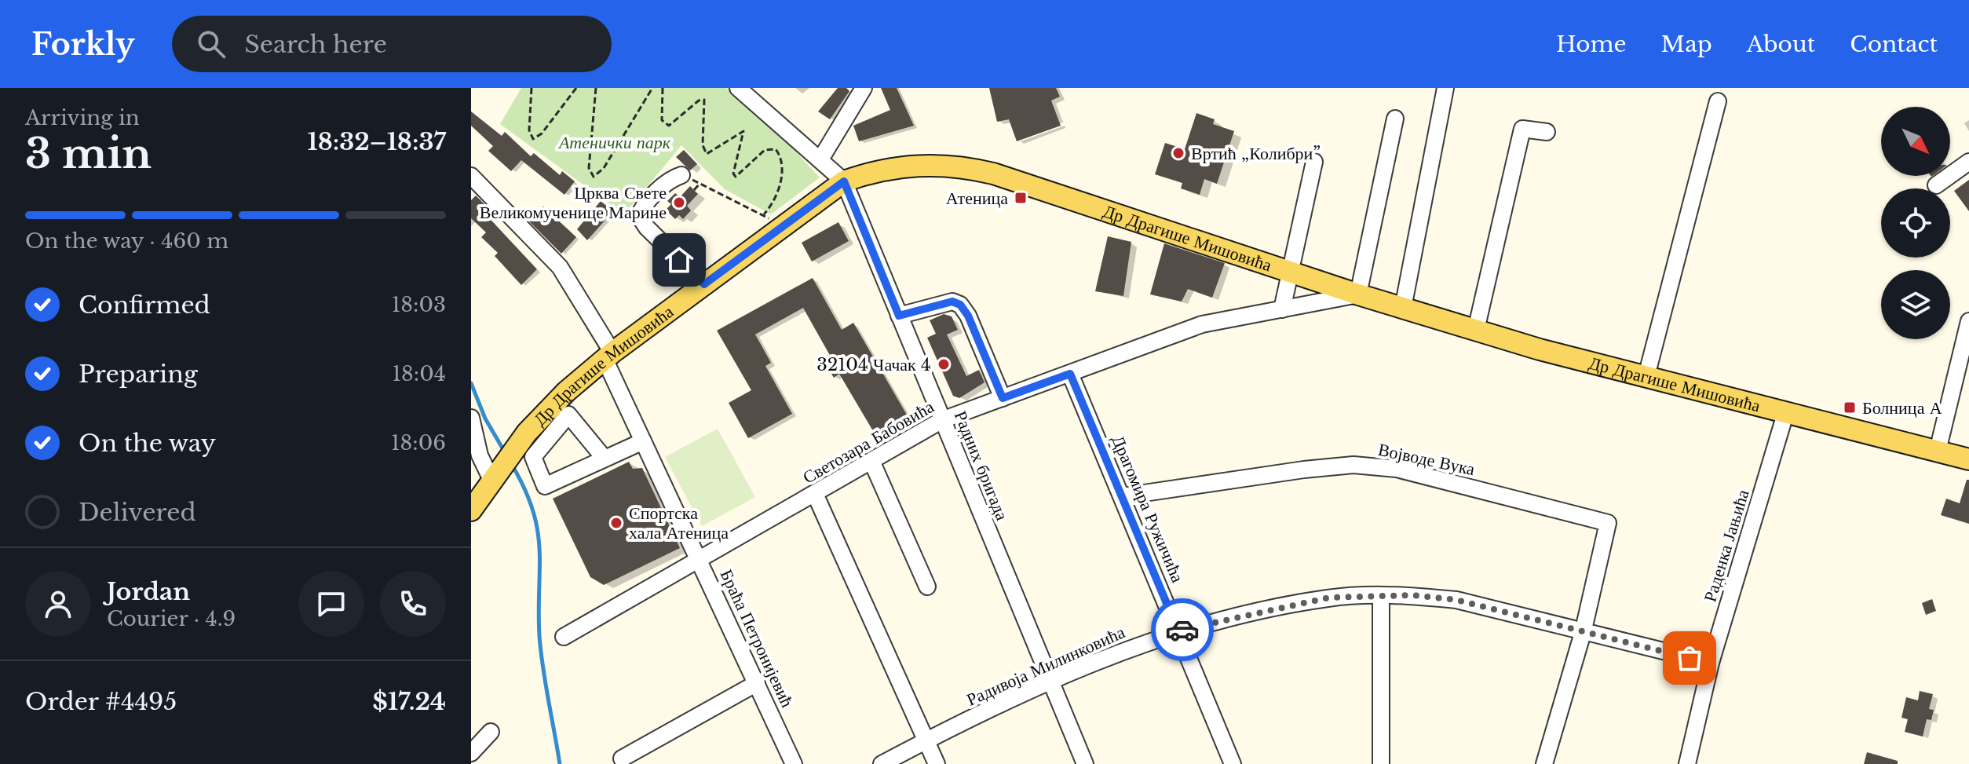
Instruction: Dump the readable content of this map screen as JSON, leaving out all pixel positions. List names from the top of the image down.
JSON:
{
  "streets": {
    "main road": ["Др Драгише Мишовића"],
    "street": [
      "Светозара Бабовића",
      "Војводе Вука",
      "Радних бригада",
      "Драгомира Ружичића",
      "Раденка Јањића",
      "Браћа Петронијевић",
      "Радивоја Милинковића"
    ]
  },
  "crossings": [
    ["Др Драгише Мишовића", "Светозара Бабовића"],
    ["Др Драгише Мишовића", "Радних бригада"],
    ["Др Драгише Мишовића", "Раденка Јањића"],
    ["Др Драгише Мишовића", "Браћа Петронијевић"],
    ["Светозара Бабовића", "Радних бригада"],
    ["Светозара Бабовића", "Драгомира Ружичића"],
    ["Светозара Бабовића", "Браћа Петронијевић"],
    ["Војводе Вука", "Драгомира Ружичића"],
    ["Војводе Вука", "Радивоја Милинковића"],
    ["Радних бригада", "Радивоја Милинковића"],
    ["Драгомира Ружичића", "Радивоја Милинковића"],
    ["Раденка Јањића", "Радивоја Милинковића"]
  ],
  "parks": ["Атенички парк"],
  "places": {
    "other": [
      "Вртић „Колибри”",
      "Црква Свете Великомученице Марине",
      "32104 Чачак 4",
      "Спортска хала Атеница"
    ],
    "transit": ["Атеница", "Болница А"]
  },
  "north": "bottom right",
  "page": {
    "header": "Forkly",
    "search": "Search here",
    "nav": [
      "Home",
      "Map",
      "About",
      "Contact"
    ],
    "heading": ["3 min", "Arriving in", "18:32–18:37"],
    "panel": [
      "Jordan",
      "Courier · 4.9",
      "Order #4495",
      "$17.24"
    ],
    "bar": "On the way · 460 m",
    "list": [
      ["Confirmed", "18:03"],
      ["Preparing", "18:04"],
      ["On the way", "18:06"],
      "Delivered"
    ]
  }
}
